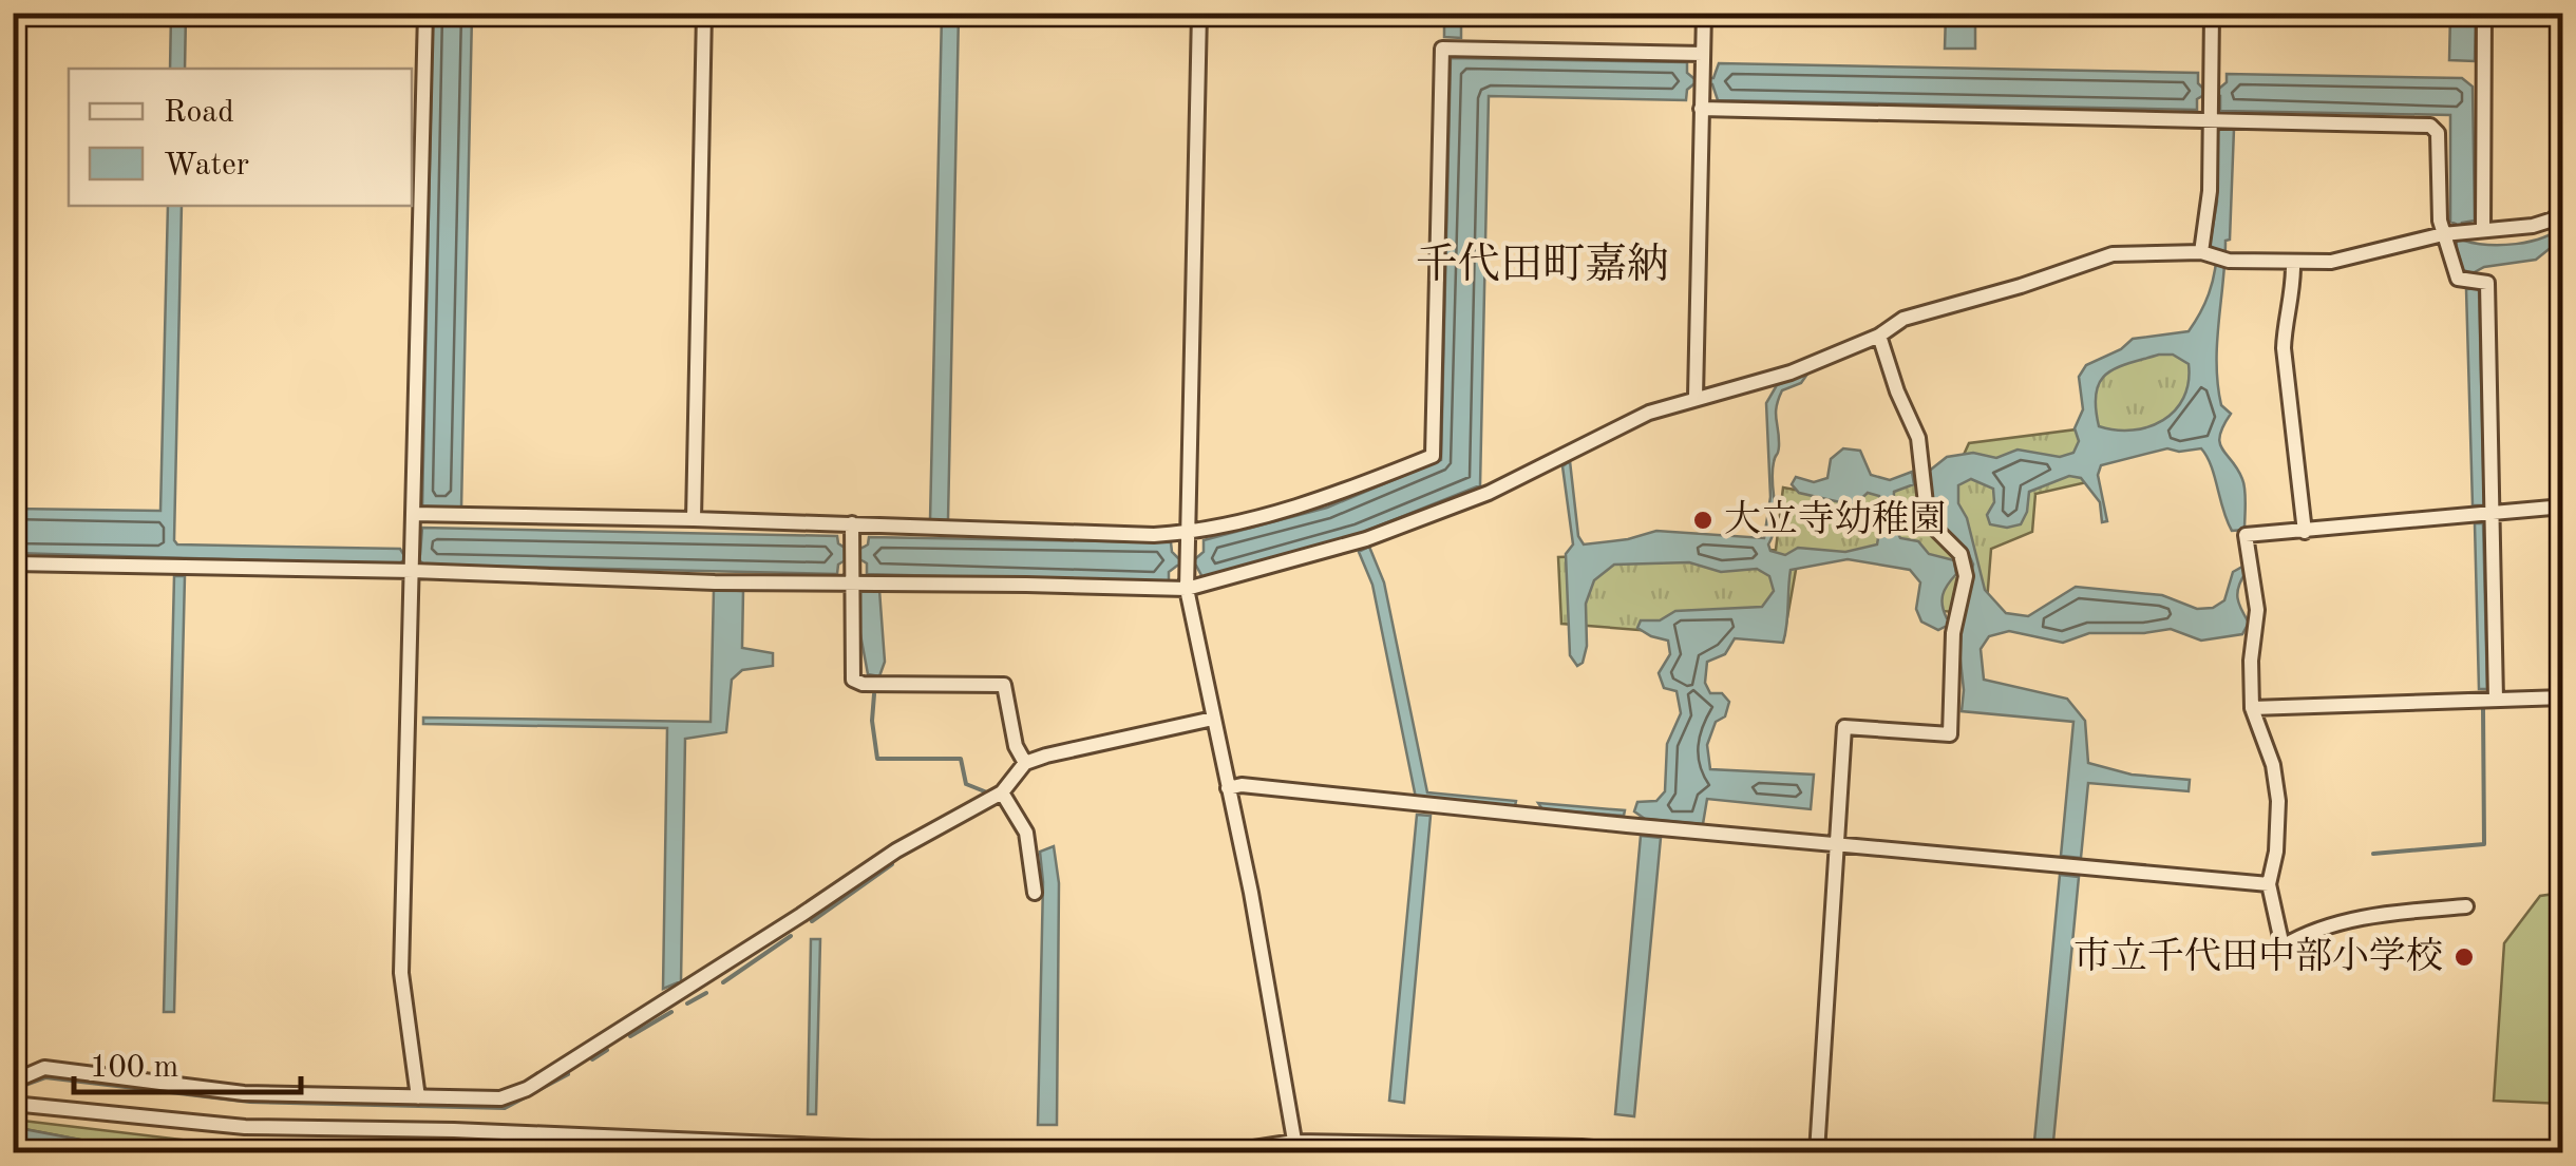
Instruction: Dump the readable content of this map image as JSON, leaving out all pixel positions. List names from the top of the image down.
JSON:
{
  "districts": ["千代田町嘉納"],
  "places": ["大立寺幼稚園", "市立千代田中部小学校"],
  "legend": ["Road", "Water"],
  "scale_bar": "100 m"
}
